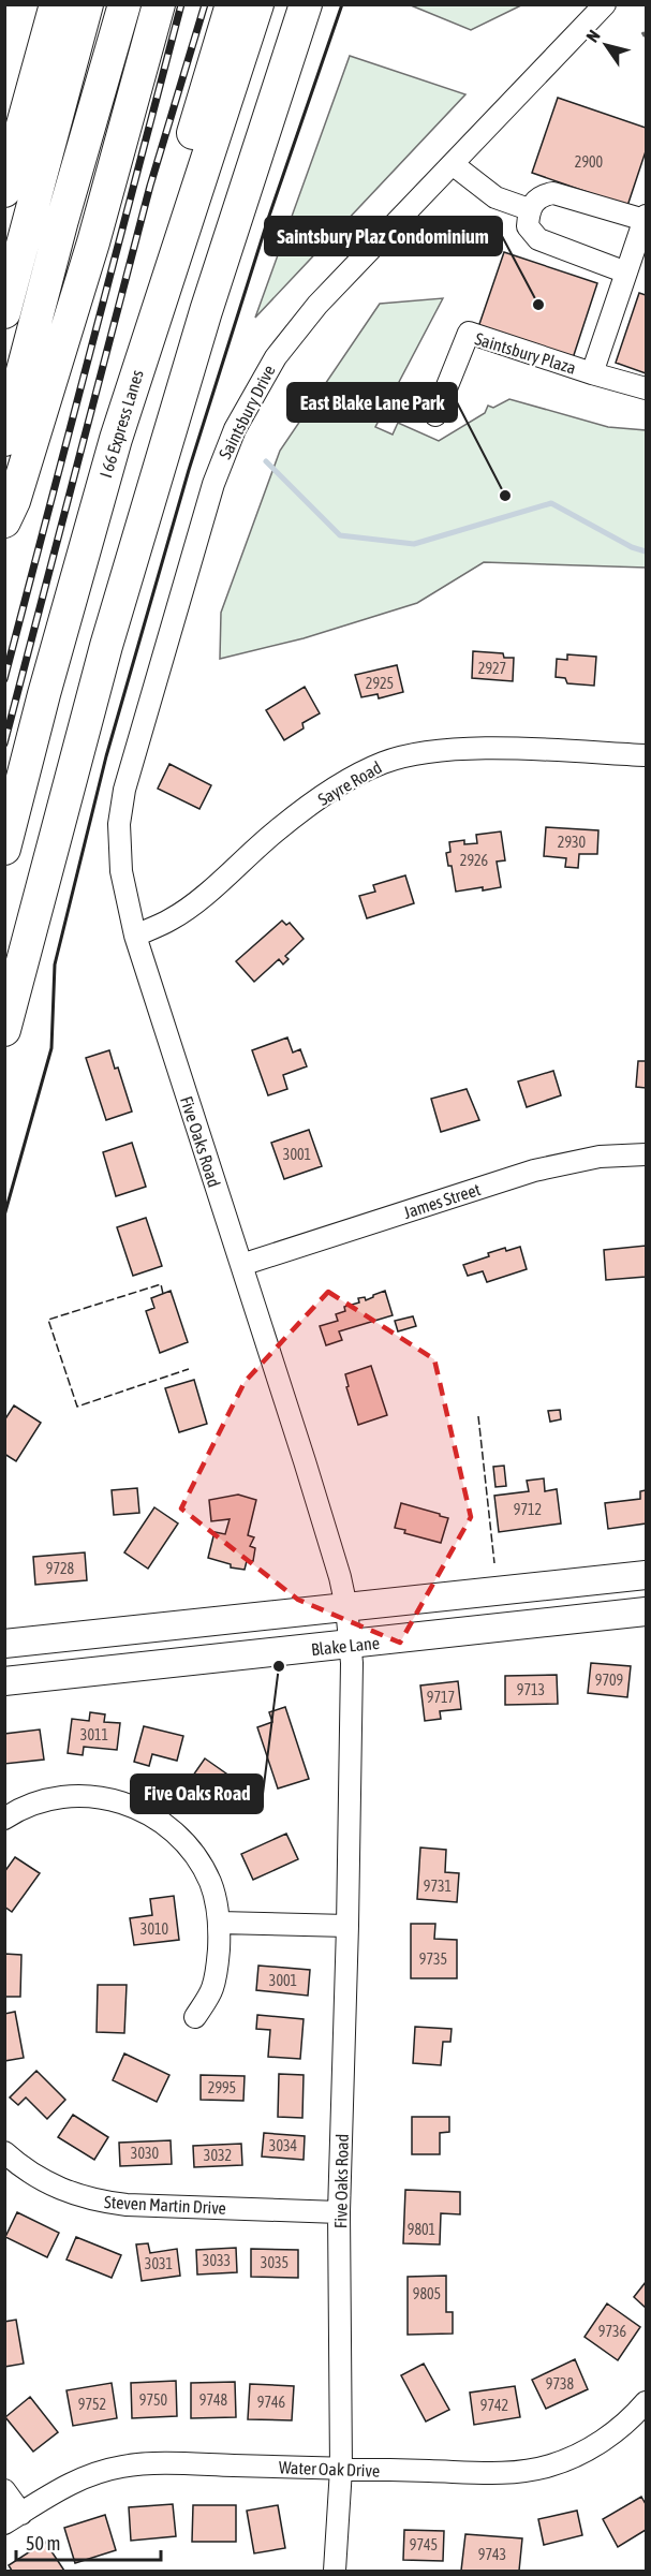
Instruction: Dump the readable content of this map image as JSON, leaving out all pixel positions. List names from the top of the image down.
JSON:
{
  "streets": {
    "highway": ["I 66 Express Lanes"],
    "main road": ["Blake Lane"],
    "street": [
      "Saintsbury Plaza",
      "Saintsbury Drive",
      "Sayre Road",
      "Five Oaks Road",
      "James Street",
      "Steven Martin Drive",
      "Water Oak Drive"
    ]
  },
  "crossings": [
    ["Saintsbury Drive", "Sayre Road"],
    ["Saintsbury Drive", "Five Oaks Road"],
    ["Sayre Road", "Five Oaks Road"],
    ["Five Oaks Road", "James Street"],
    ["Five Oaks Road", "Blake Lane"],
    ["Five Oaks Road", "Steven Martin Drive"],
    ["Five Oaks Road", "Water Oak Drive"]
  ],
  "places": ["Saintsbury Plaz Condominium", "East Blake Lane Park", "Five Oaks Road"],
  "house_numbers": [
    "2900",
    "2927",
    "2925",
    "2930",
    "2926",
    "3001",
    "9712",
    "9728",
    "9709",
    "9713",
    "9717",
    "3011",
    "9731",
    "3010",
    "9735",
    "3001",
    "2995",
    "3034",
    "3030",
    "3032",
    "9801",
    "3033",
    "3035",
    "3031",
    "9805",
    "9736",
    "9738",
    "9750",
    "9748",
    "9746",
    "9752",
    "9742",
    "9745",
    "9743"
  ],
  "scale_bar": "50 m",
  "north": "top left"
}
